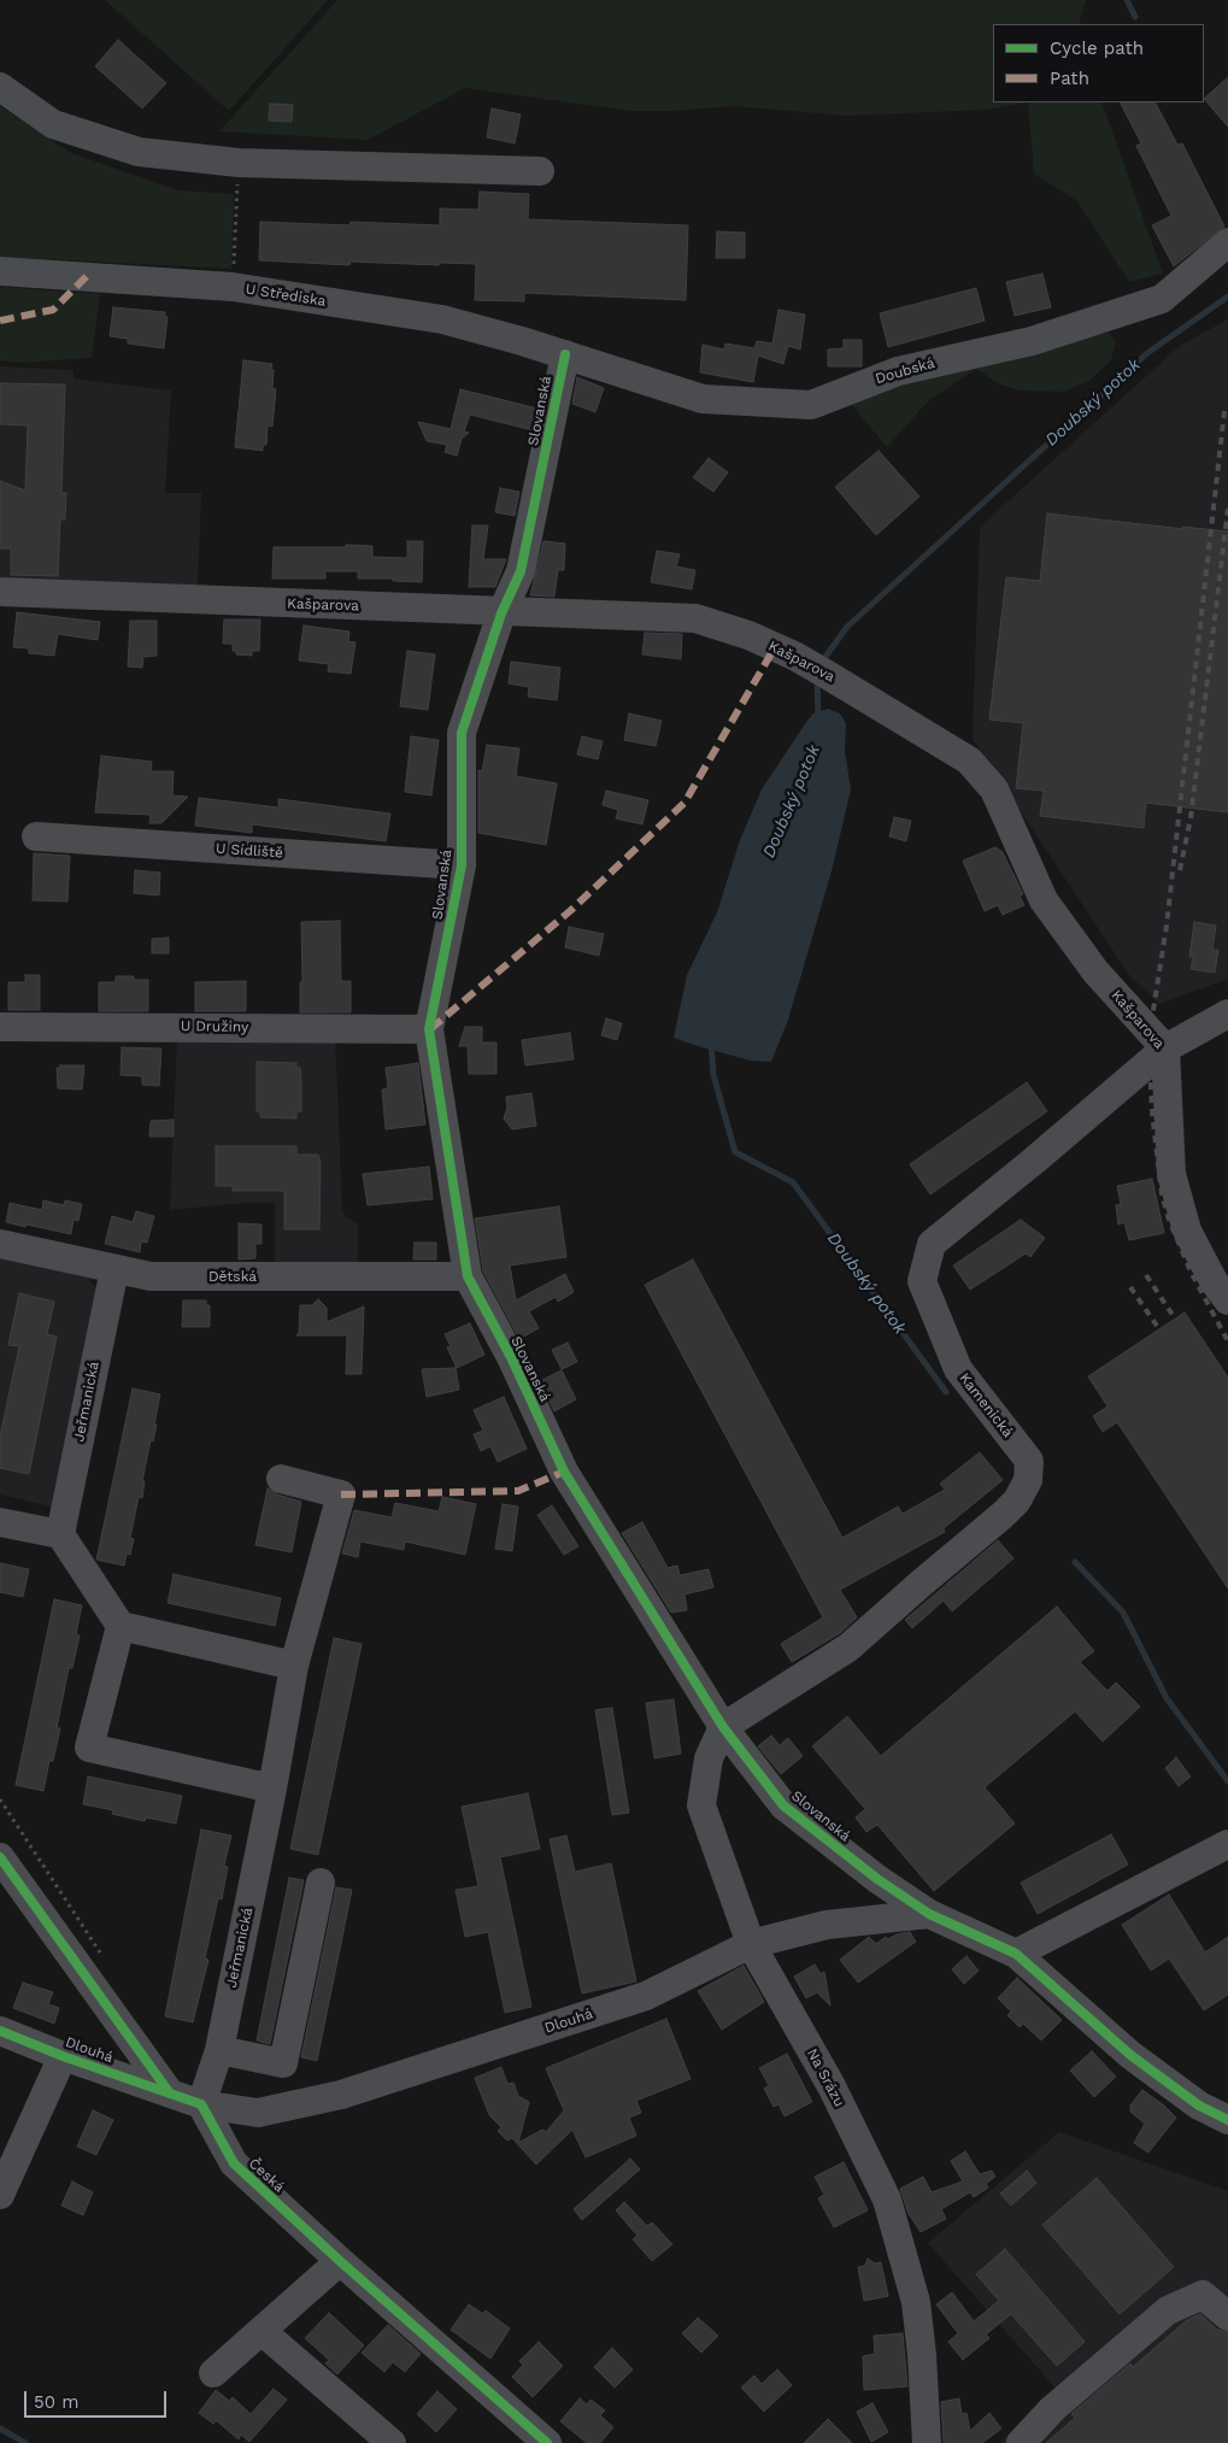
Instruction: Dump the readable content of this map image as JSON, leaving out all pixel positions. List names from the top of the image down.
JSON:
{
  "streets": {
    "street": [
      "U Střediska",
      "Doubská",
      "Slovanská",
      "Kašparova",
      "U Sídliště",
      "U Družiny",
      "Dětská",
      "Jeřmanická",
      "Kamenická",
      "Dlouhá",
      "Na Srázu",
      "Česká"
    ]
  },
  "crossings": [
    ["U Střediska", "Doubská"],
    ["U Střediska", "Slovanská"],
    ["Doubská", "Slovanská"],
    ["Slovanská", "Kašparova"],
    ["Slovanská", "U Sídliště"],
    ["Slovanská", "U Družiny"],
    ["Slovanská", "Dětská"],
    ["Slovanská", "Kamenická"],
    ["Slovanská", "Dlouhá"],
    ["Slovanská", "Na Srázu"],
    ["Kašparova", "Kamenická"],
    ["Dětská", "Jeřmanická"],
    ["Jeřmanická", "Dlouhá"],
    ["Jeřmanická", "Česká"],
    ["Kamenická", "Na Srázu"],
    ["Dlouhá", "Na Srázu"],
    ["Dlouhá", "Česká"]
  ],
  "water": ["Doubský potok"],
  "legend": ["Cycle path", "Path"],
  "scale_bar": "50 m"
}
